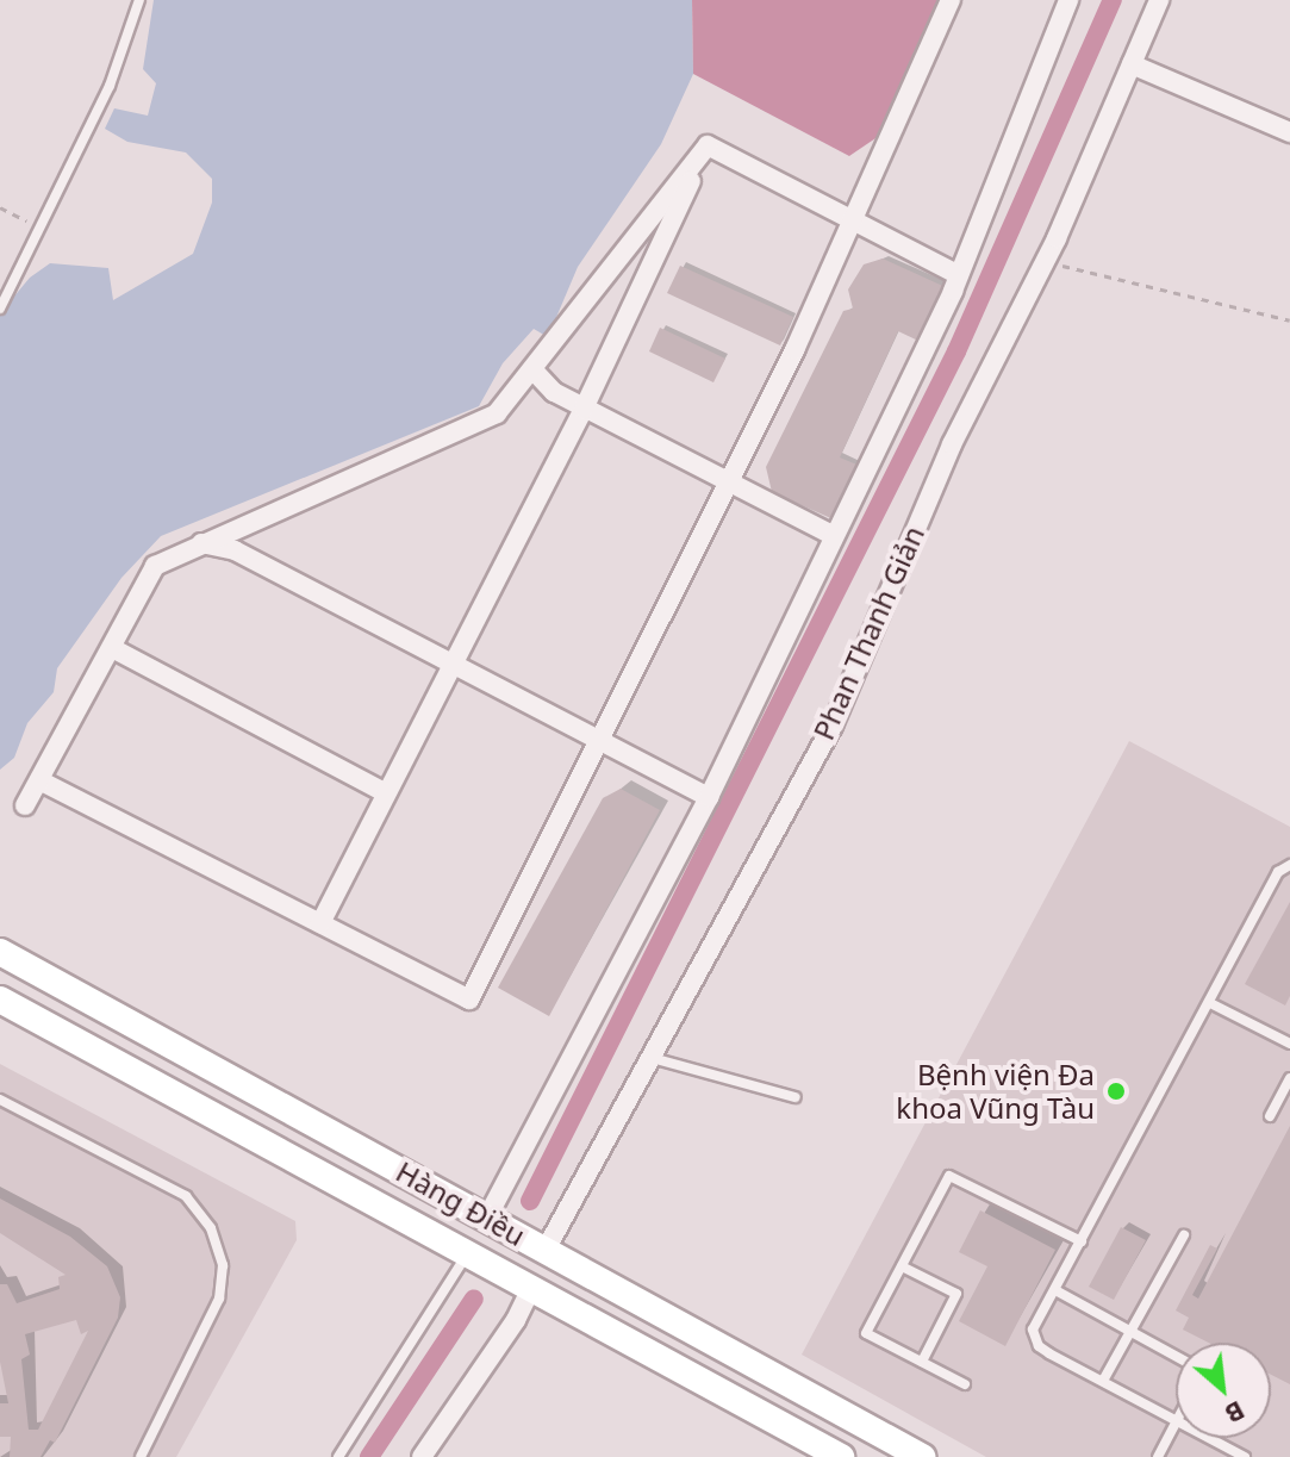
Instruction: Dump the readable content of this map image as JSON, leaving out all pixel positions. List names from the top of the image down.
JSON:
{
  "streets": {
    "main road": ["Hàng Điều"],
    "street": ["Phan Thanh Giản"]
  },
  "crossings": [
    ["Phan Thanh Giản", "Hàng Điều"]
  ],
  "places": ["Bệnh viện Đa khoa Vũng Tàu"],
  "north": "bottom right"
}
